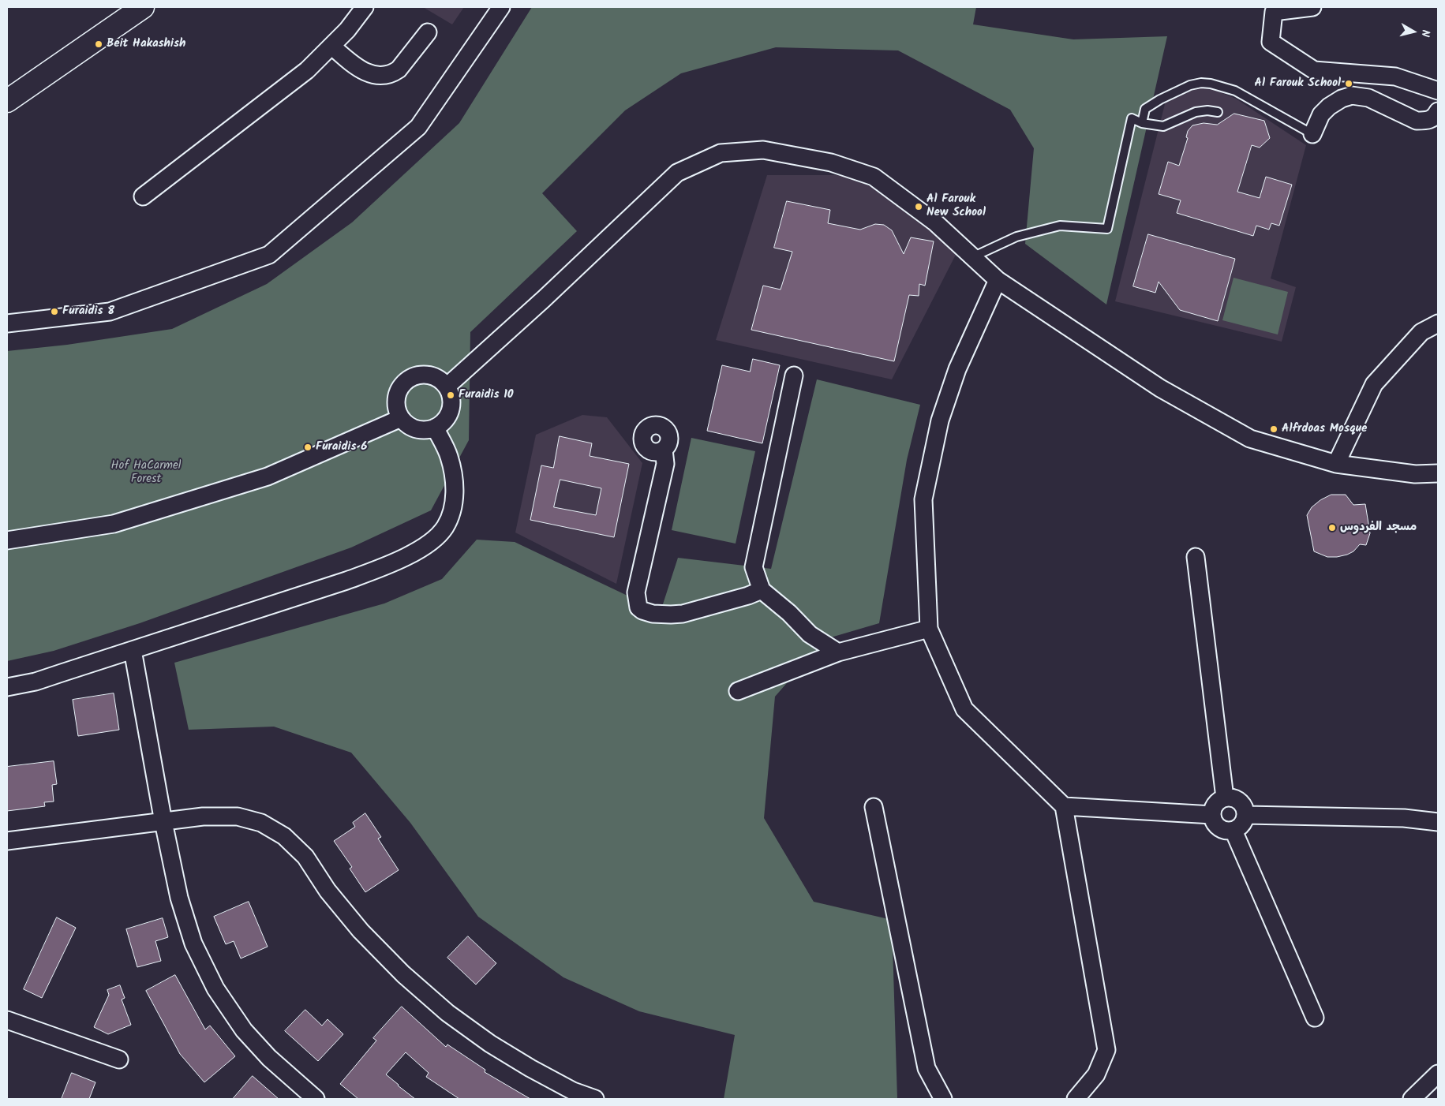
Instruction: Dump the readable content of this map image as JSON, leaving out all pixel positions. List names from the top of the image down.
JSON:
{
  "parks": ["Hof HaCarmel Forest"],
  "places": [
    "Beit Hakashish",
    "Al Farouk School",
    "Al Farouk New School",
    "Furaidis 8",
    "Furaidis 10",
    "Alfrdoas Mosque",
    "Furaidis 6",
    "مسجد الفردوس"
  ],
  "north": "right"
}
